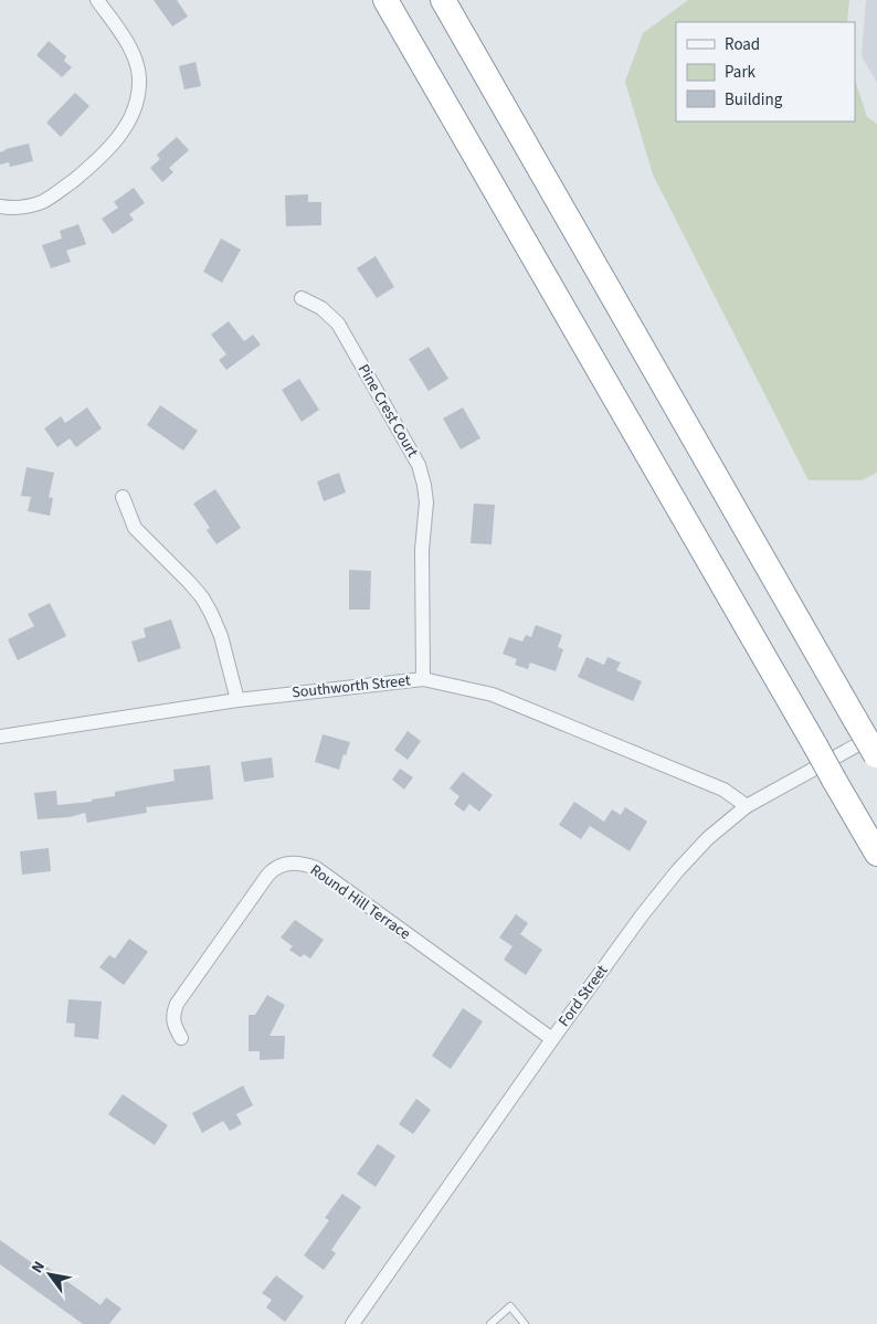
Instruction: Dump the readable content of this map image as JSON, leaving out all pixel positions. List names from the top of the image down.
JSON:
{
  "streets": {
    "street": [
      "Pine Crest Court",
      "Southworth Street",
      "Round Hill Terrace",
      "Ford Street"
    ]
  },
  "crossings": [
    ["Pine Crest Court", "Southworth Street"],
    ["Southworth Street", "Ford Street"],
    ["Round Hill Terrace", "Ford Street"]
  ],
  "legend": ["Road", "Park", "Building"],
  "north": "top left"
}
